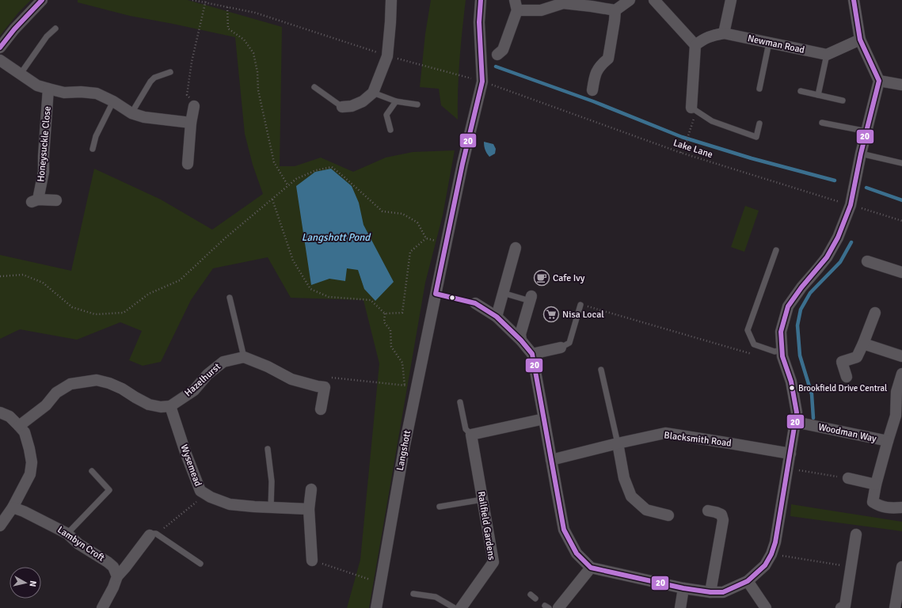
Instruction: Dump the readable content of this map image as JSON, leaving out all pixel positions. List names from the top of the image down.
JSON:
{
  "streets": {
    "street": [
      "Newman Road",
      "Honeysuckle Close",
      "Hazelhurst",
      "Woodman Way",
      "Blacksmith Road",
      "Langshott",
      "Wysemead",
      "Railfield Gardens",
      "Lambyn Croft"
    ],
    "path": ["Lake Lane"]
  },
  "crossings": [
    ["Lake Lane", "Langshott"],
    ["Hazelhurst", "Wysemead"]
  ],
  "water": ["Langshott Pond"],
  "places": {
    "cafe": ["Cafe Ivy"],
    "supermarket": ["Nisa Local"],
    "other": ["Brookfield Drive Central"]
  },
  "lines": ["transit line 20"],
  "north": "right"
}
